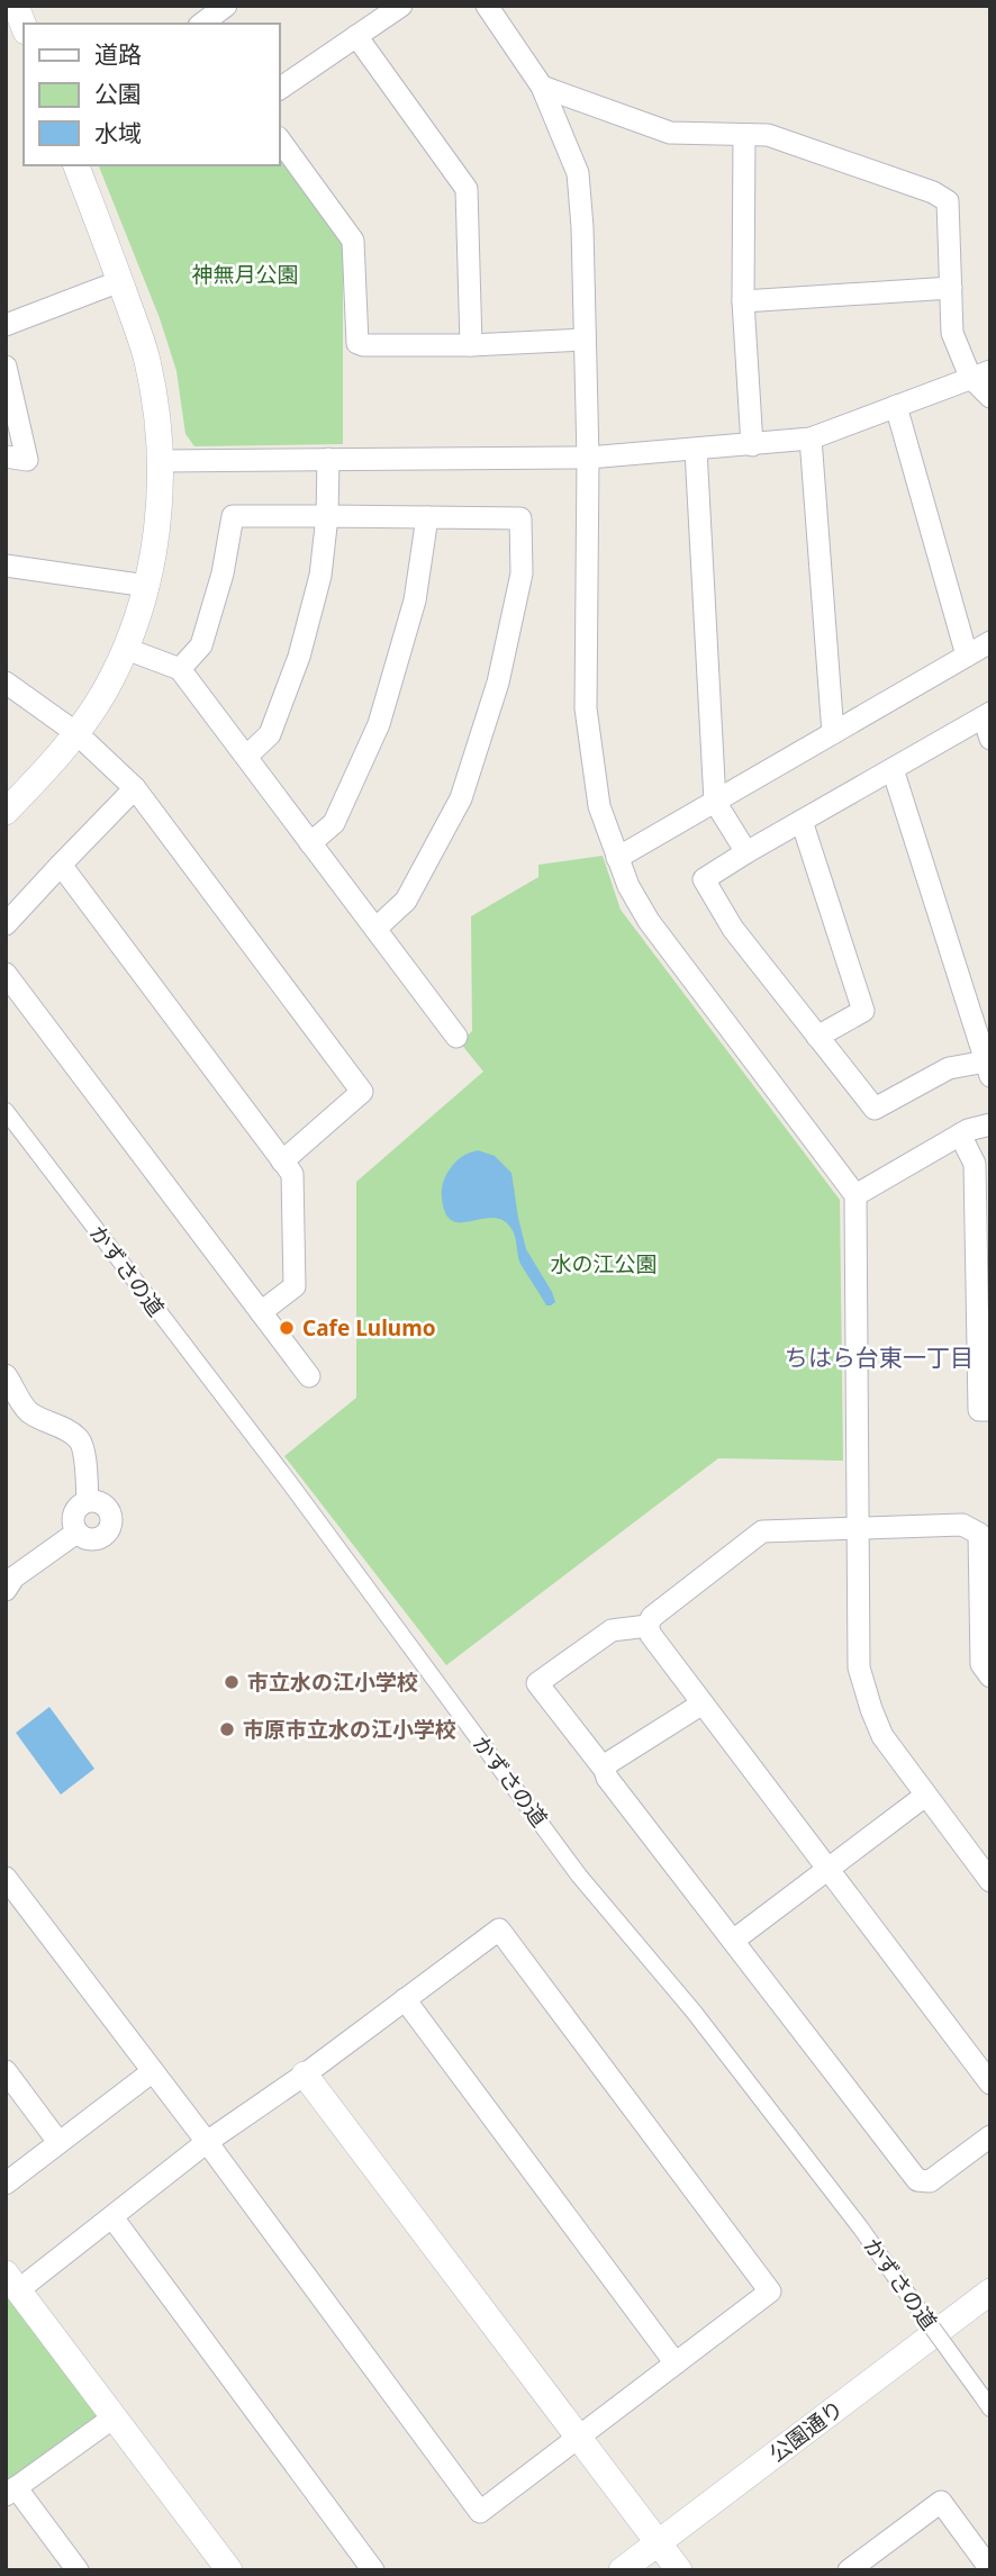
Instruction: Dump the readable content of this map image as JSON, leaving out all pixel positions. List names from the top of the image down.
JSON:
{
  "streets": {
    "street": ["かずさの道", "公園通り"]
  },
  "districts": ["ちはら台東一丁目"],
  "parks": ["神無月公園", "水の江公園"],
  "places": ["Cafe Lulumo", "市立水の江小学校", "市原市立水の江小学校"],
  "legend": ["道路", "公園", "水域"]
}
